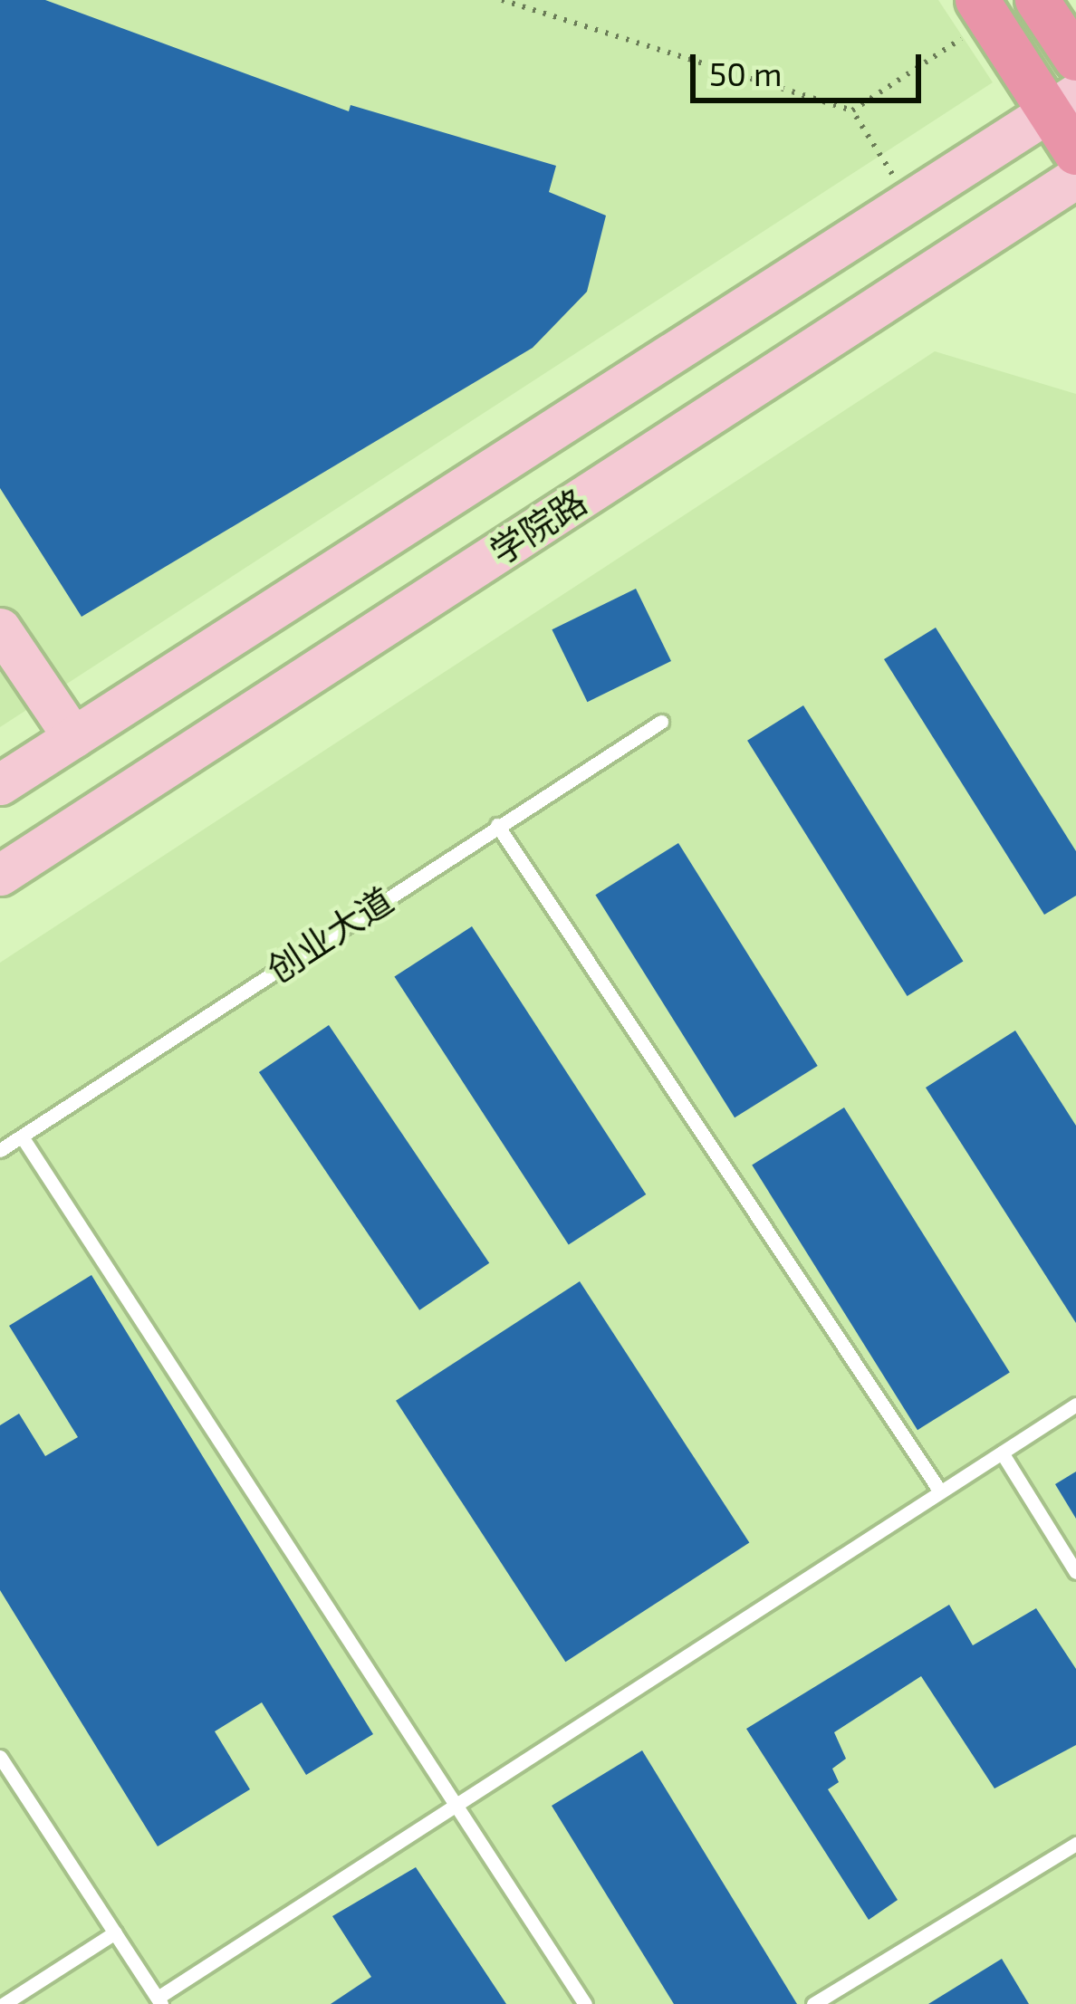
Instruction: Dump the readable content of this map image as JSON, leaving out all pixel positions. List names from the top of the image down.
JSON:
{
  "streets": {
    "main road": ["学院路"],
    "lane": ["创业大道"]
  },
  "scale_bar": "50 m"
}
